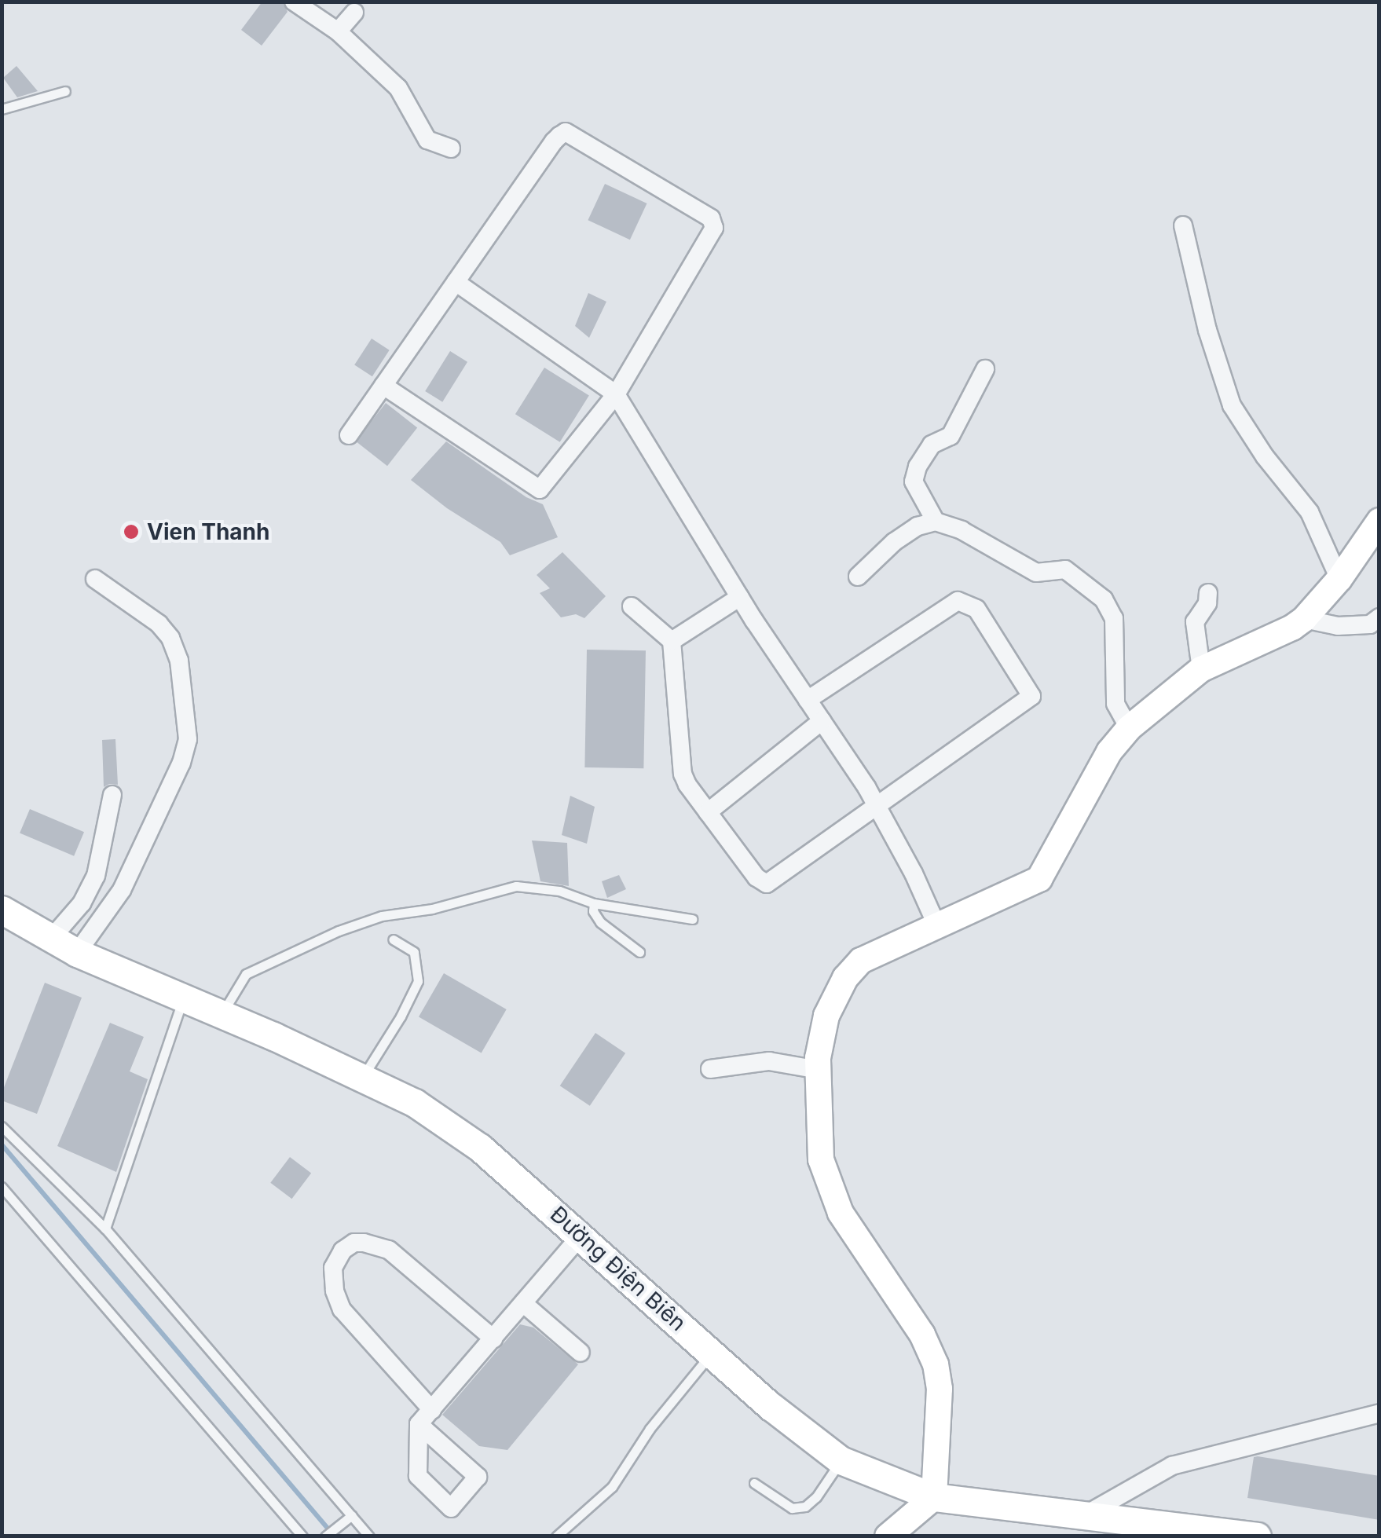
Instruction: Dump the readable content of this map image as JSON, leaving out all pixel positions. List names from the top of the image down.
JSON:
{
  "streets": {
    "main road": ["Đường Điện Biên"]
  },
  "places": ["Vien Thanh"]
}
